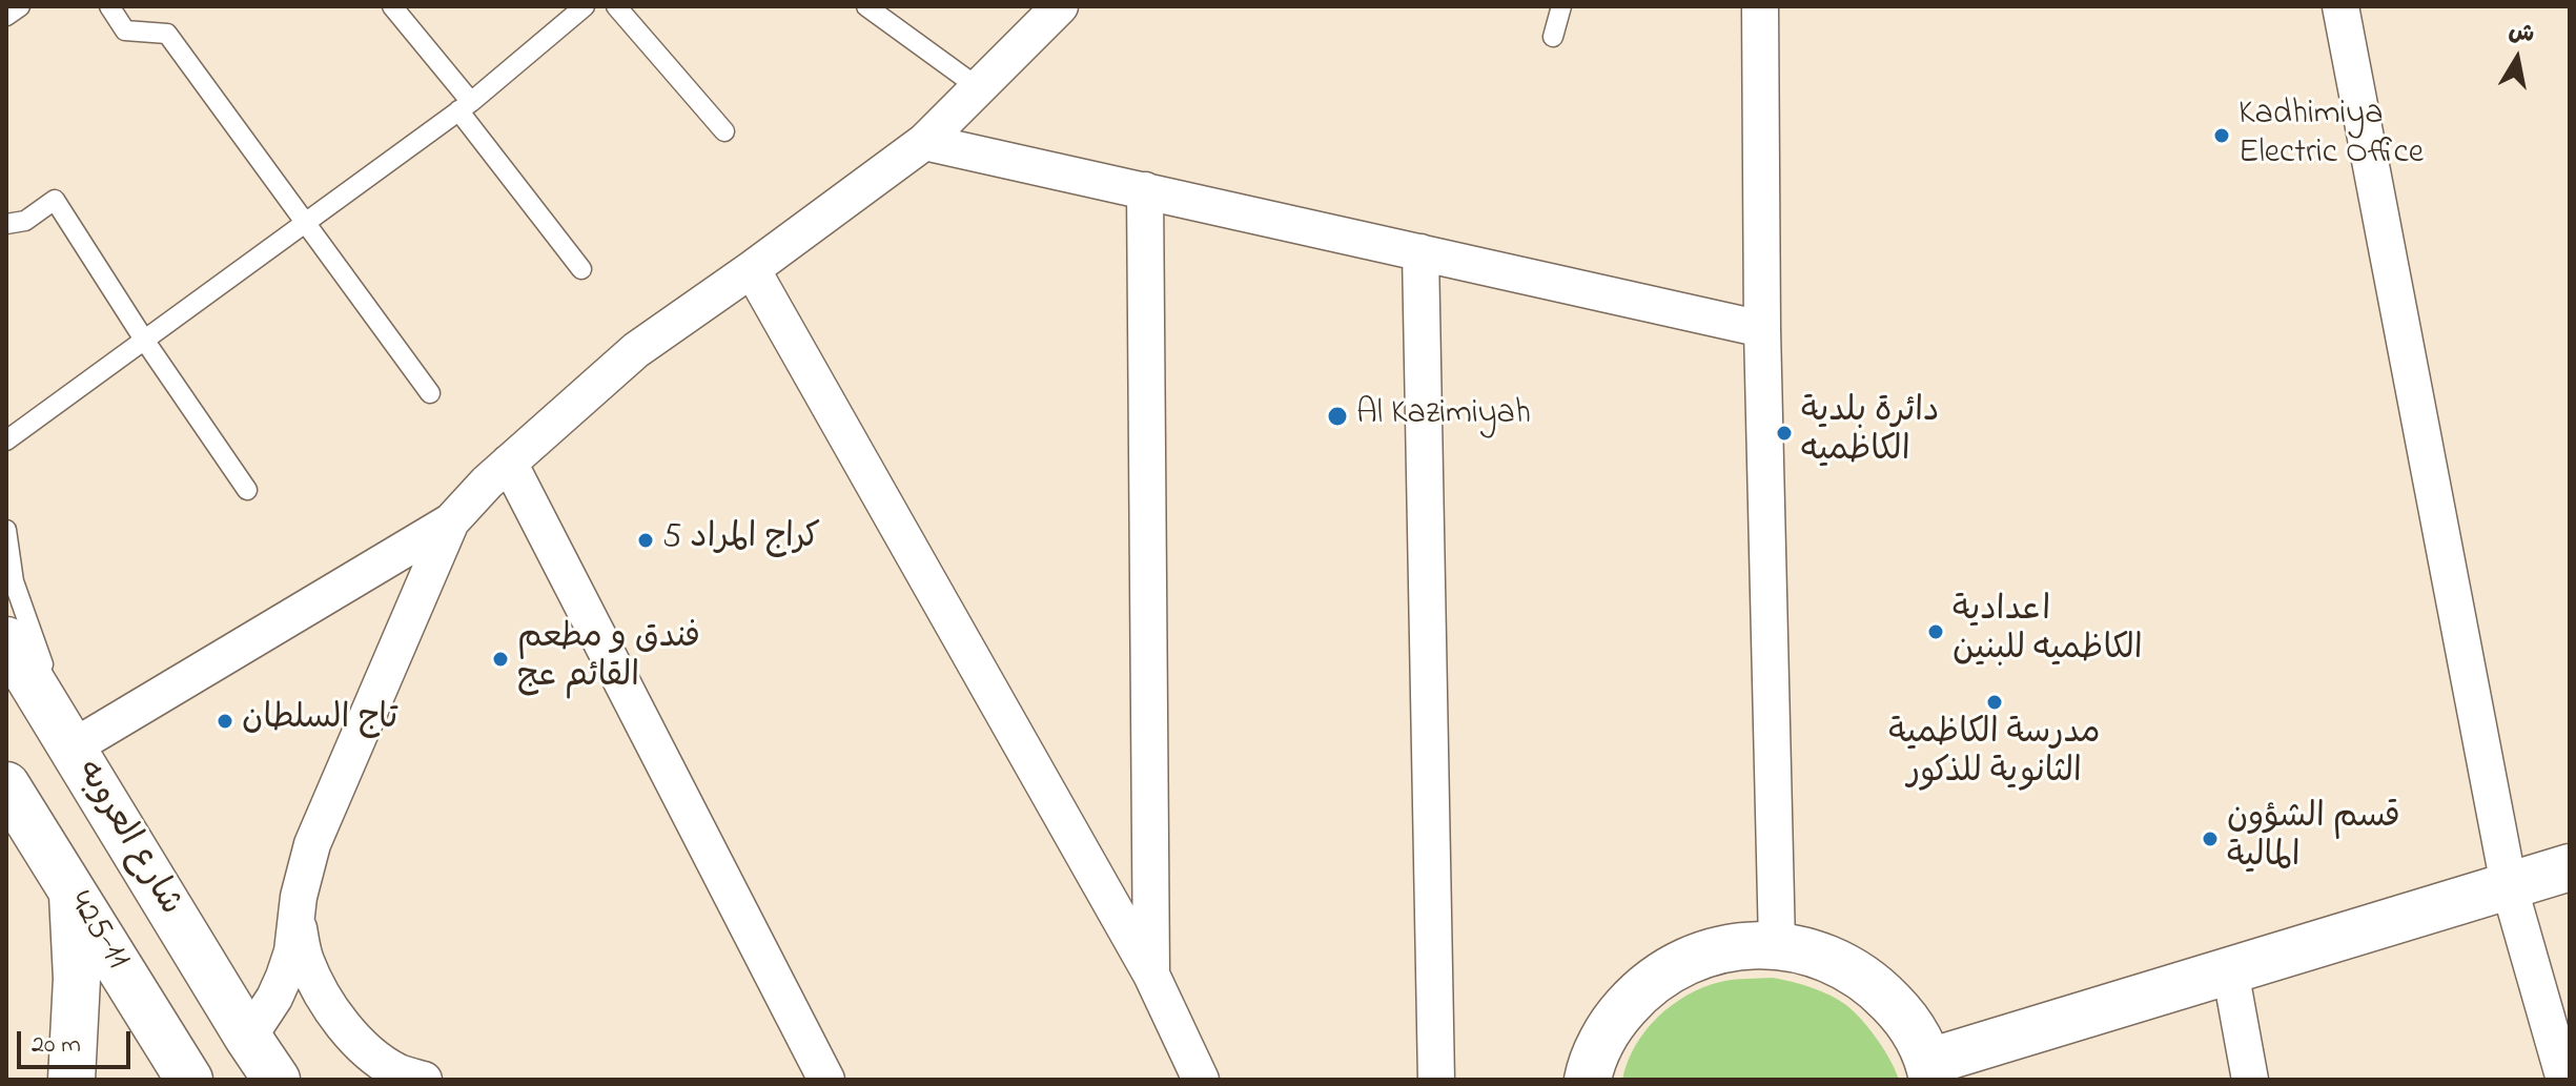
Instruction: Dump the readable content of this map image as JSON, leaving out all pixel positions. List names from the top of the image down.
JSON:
{
  "streets": {
    "street": ["شارع العروبه", "425-11"]
  },
  "places": [
    "Kadhimiya Electric Office",
    "Al Kazimiyah",
    "دائرة بلدية الكاظميه",
    "كراج المراد 5",
    "اعدادية الكاظميه للبنين",
    "فندق و مطعم القائم عج",
    "مدرسة الكاظمية الثانوية للذكور",
    "تاج السلطان",
    "قسم الشؤون المالية"
  ],
  "scale_bar": "20 m",
  "north": "top"
}
